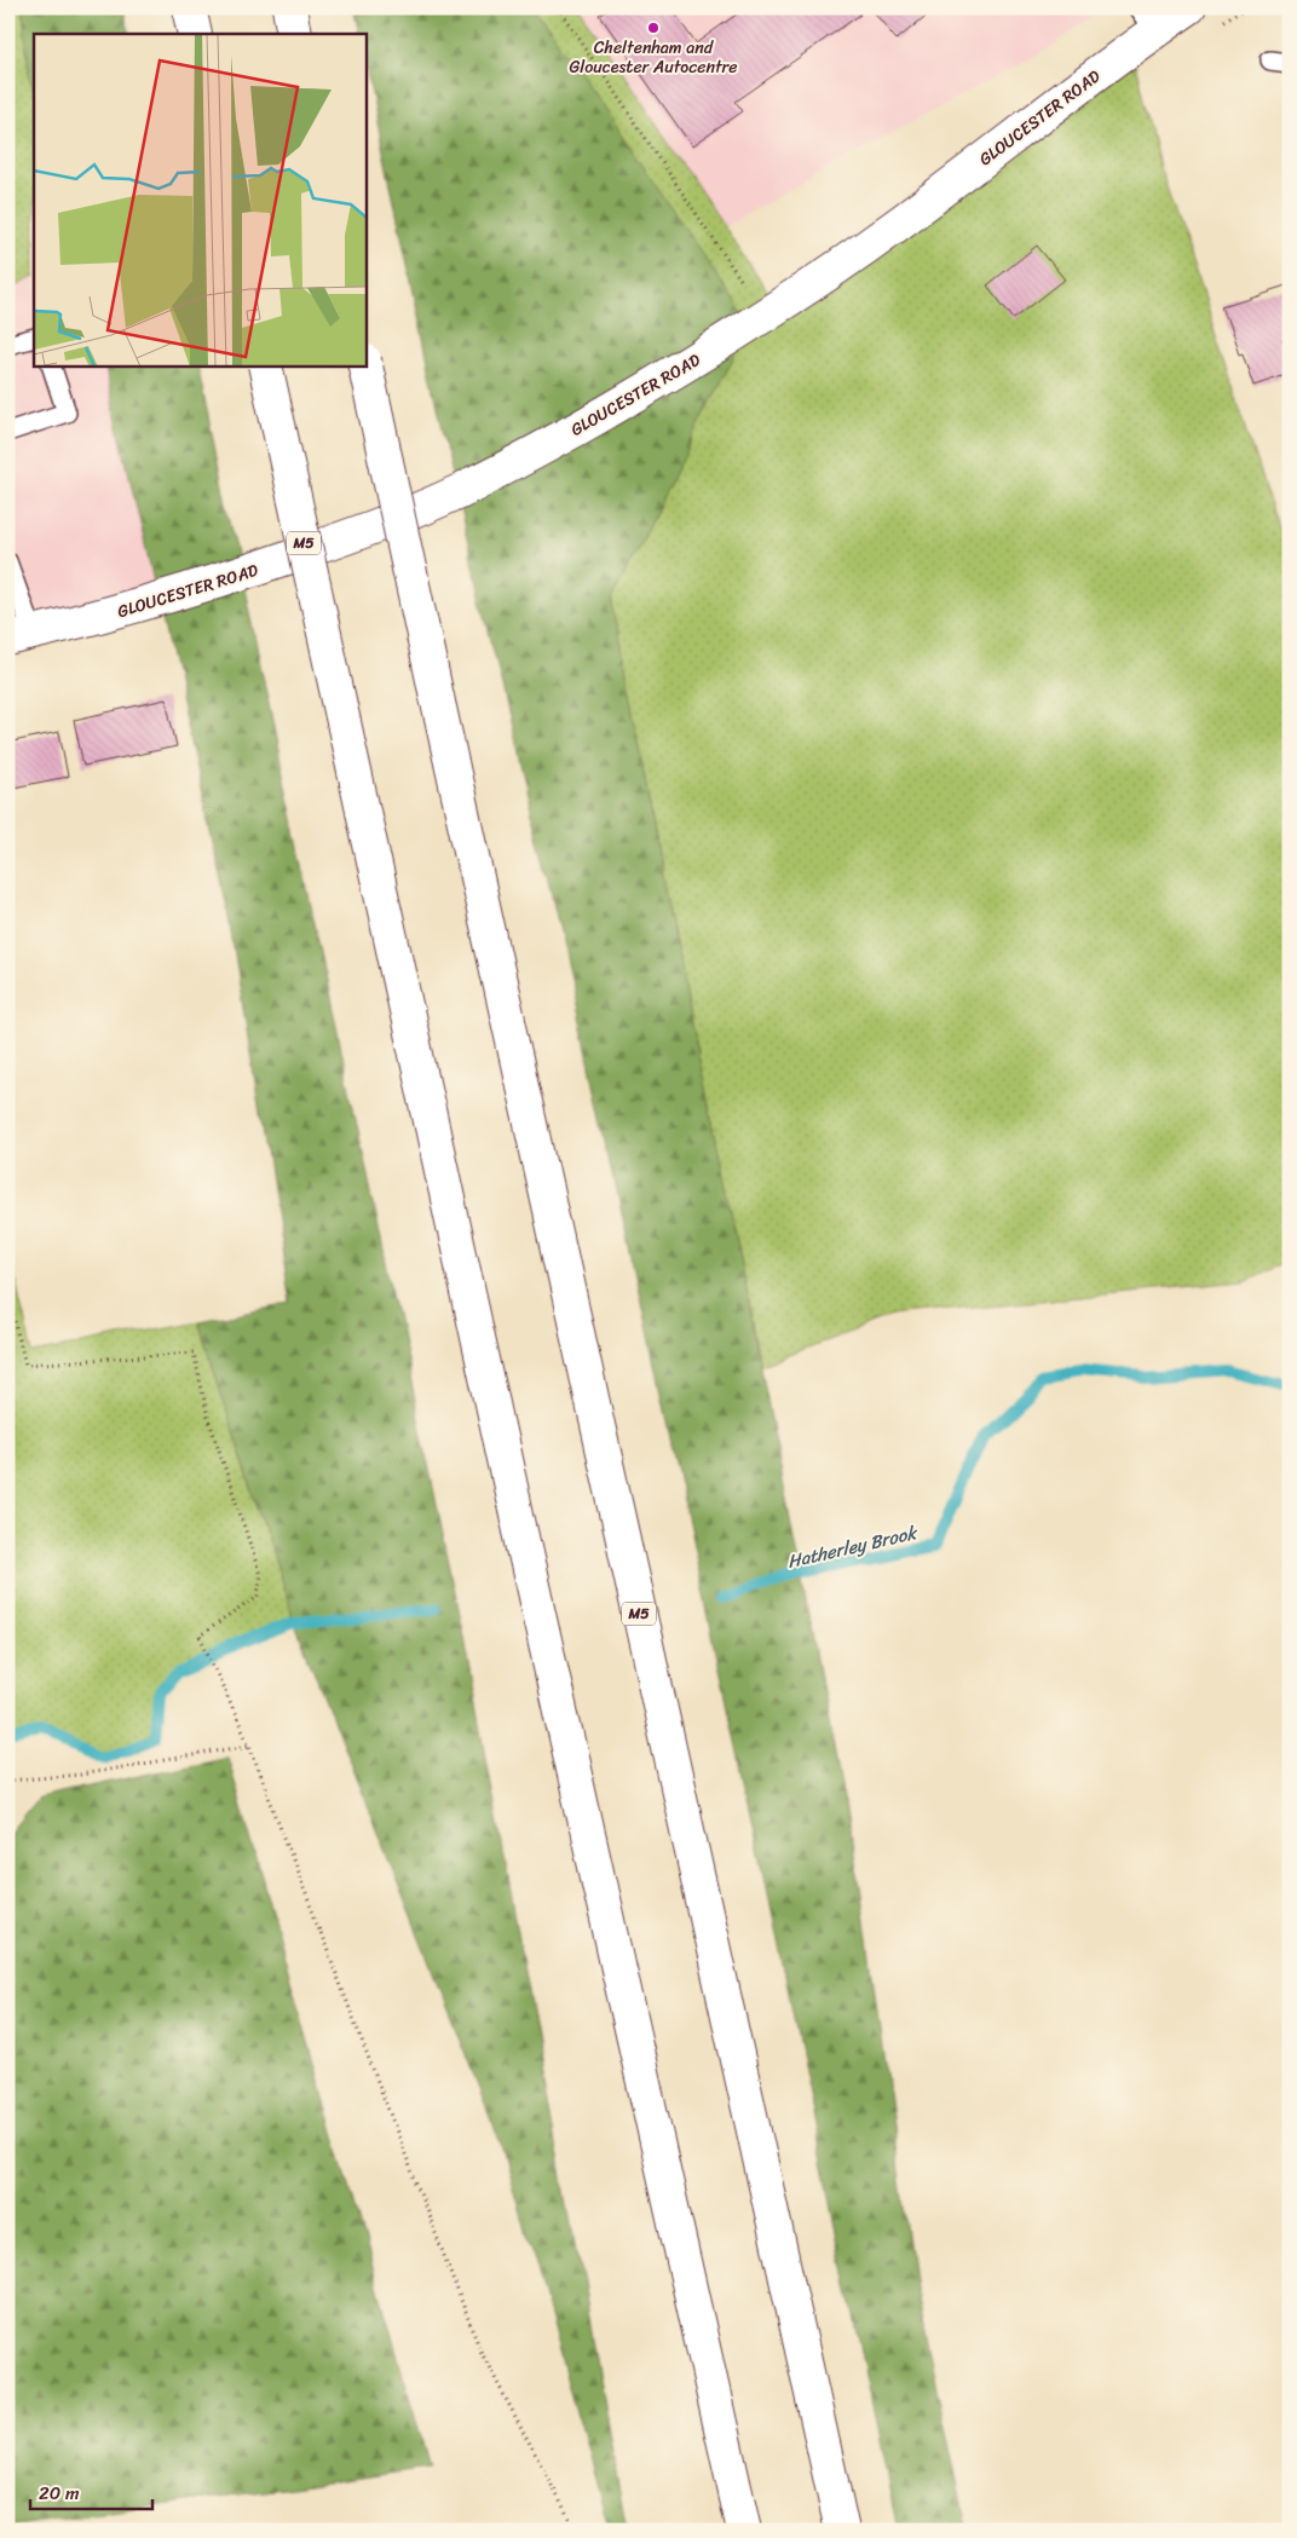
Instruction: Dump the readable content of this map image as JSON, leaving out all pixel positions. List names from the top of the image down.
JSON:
{
  "streets": {
    "main road": ["GLOUCESTER ROAD", "M5"]
  },
  "water": ["Hatherley Brook"],
  "places": ["Cheltenham and Gloucester Autocentre"],
  "scale_bar": "20 m"
}
